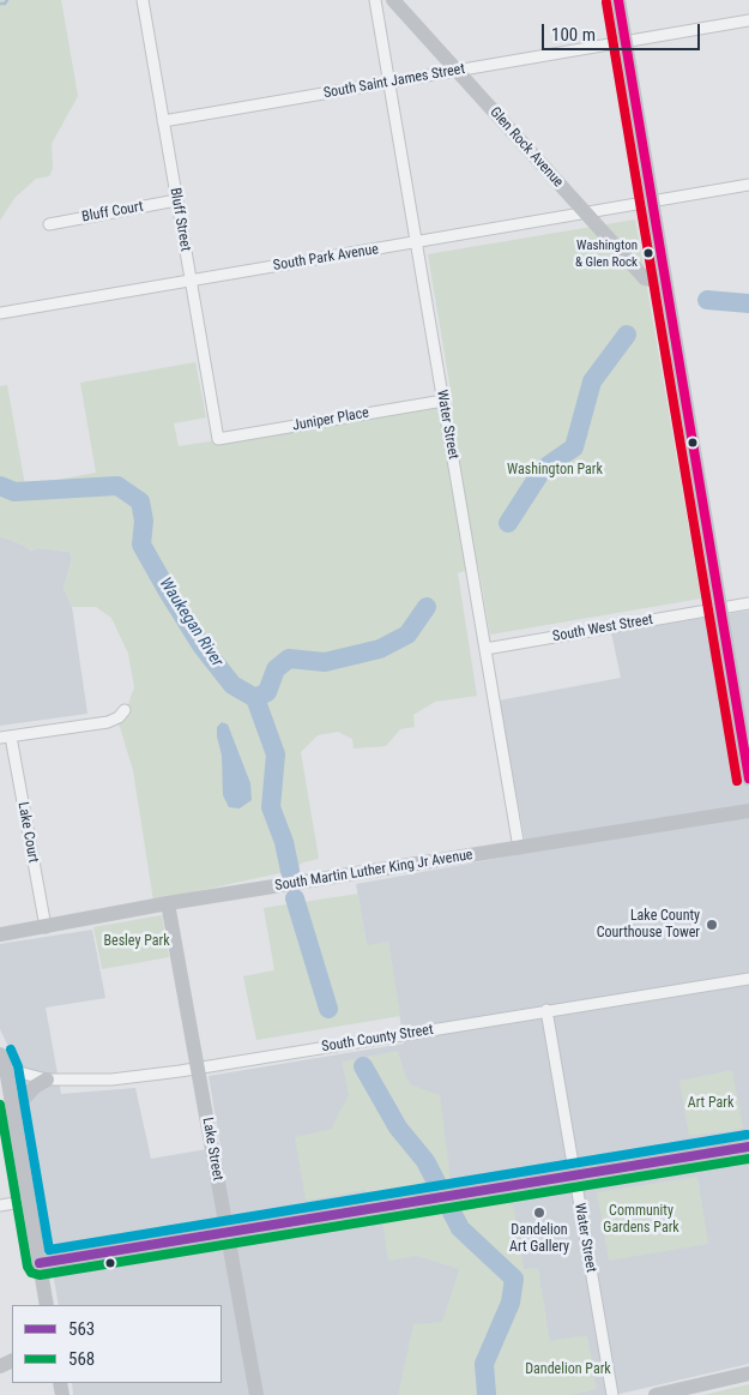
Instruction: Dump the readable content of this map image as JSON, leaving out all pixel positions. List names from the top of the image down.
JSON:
{
  "streets": {
    "street": [
      "South Saint James Street",
      "Glen Rock Avenue",
      "Bluff Court",
      "Bluff Street",
      "South Park Avenue",
      "Juniper Place",
      "Water Street",
      "South West Street",
      "Lake Court",
      "South Martin Luther King Jr Avenue",
      "South County Street",
      "Lake Street"
    ]
  },
  "crossings": [
    ["South Saint James Street", "Glen Rock Avenue"],
    ["South Saint James Street", "Bluff Street"],
    ["South Saint James Street", "Water Street"],
    ["Glen Rock Avenue", "South Park Avenue"],
    ["Bluff Court", "Bluff Street"],
    ["Bluff Street", "South Park Avenue"],
    ["Bluff Street", "Juniper Place"],
    ["South Park Avenue", "Water Street"],
    ["Juniper Place", "Water Street"],
    ["Water Street", "South West Street"],
    ["Water Street", "South Martin Luther King Jr Avenue"],
    ["Water Street", "South County Street"],
    ["Lake Court", "South Martin Luther King Jr Avenue"],
    ["South Martin Luther King Jr Avenue", "Lake Street"],
    ["South County Street", "Lake Street"]
  ],
  "water": ["Waukegan River"],
  "parks": [
    "Washington Park",
    "Besley Park",
    "Art Park",
    "Community Gardens Park",
    "Dandelion Park"
  ],
  "places": ["Washington & Glen Rock", "Lake County Courthouse Tower", "Dandelion Art Gallery"],
  "lines": ["transit line 568", "transit line 563"],
  "legend": ["563", "568"],
  "scale_bar": "100 m"
}
